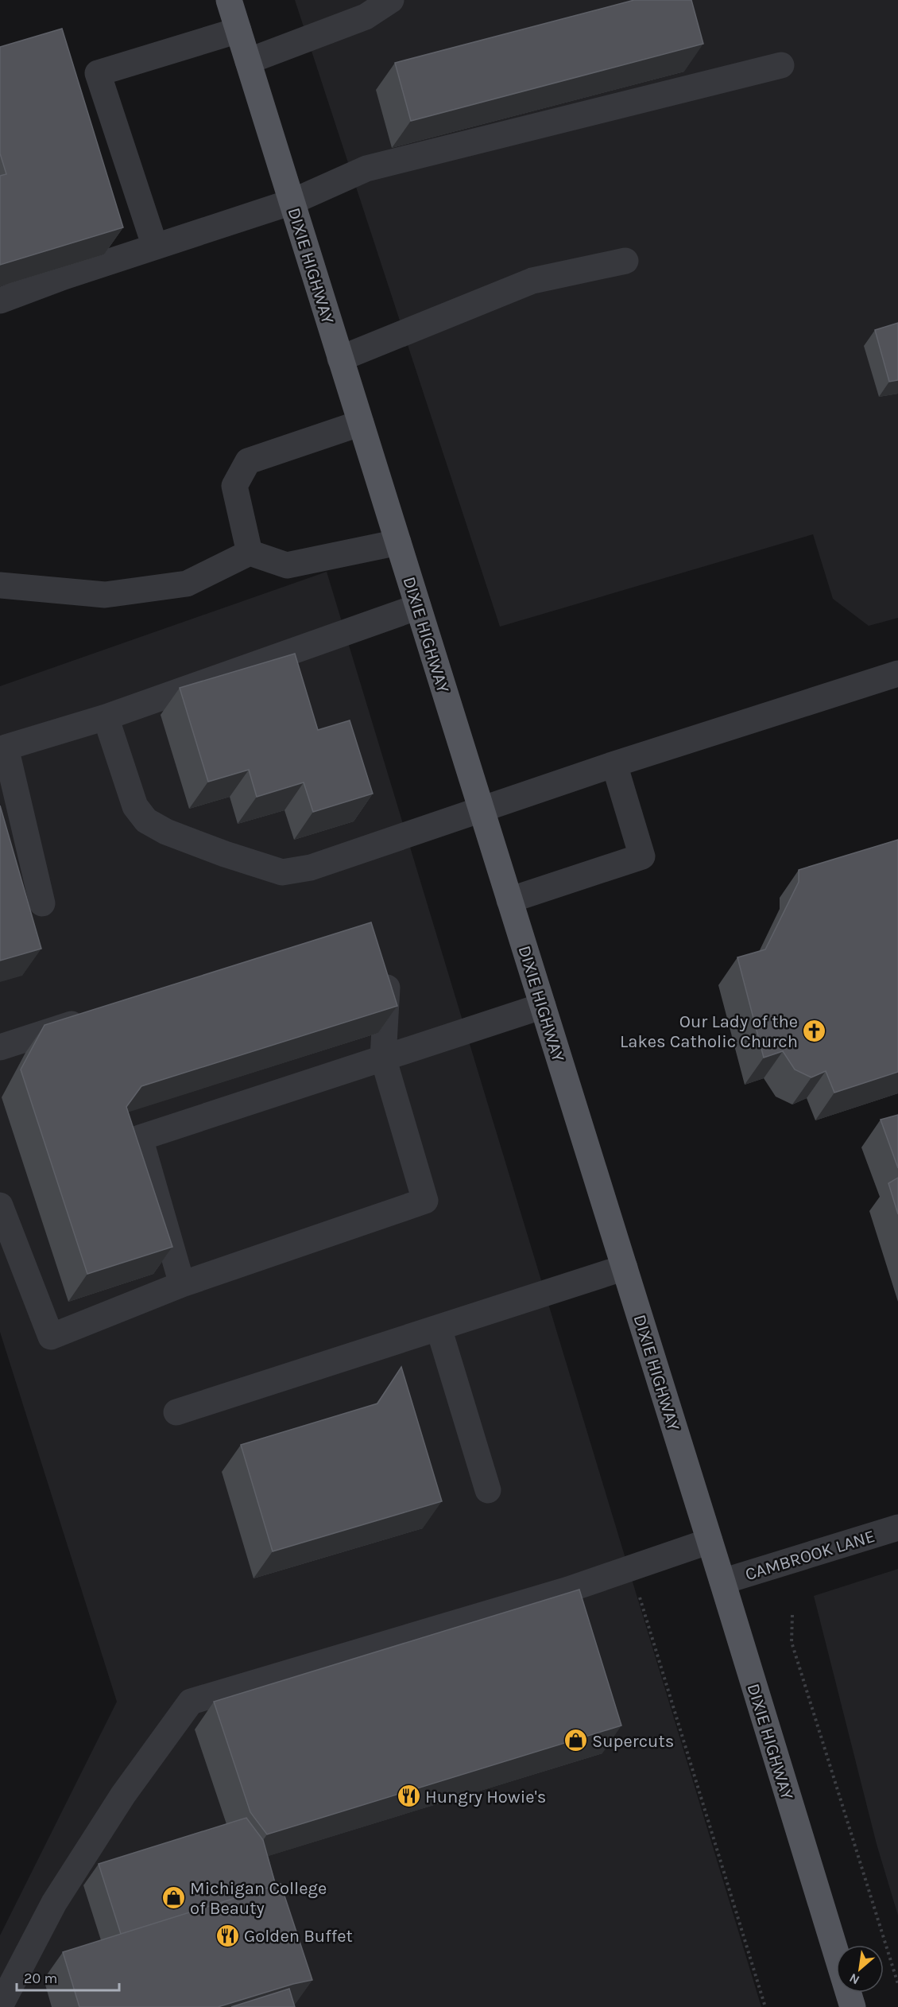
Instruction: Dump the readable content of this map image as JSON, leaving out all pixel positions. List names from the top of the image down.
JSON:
{
  "streets": {
    "main road": ["DIXIE HIGHWAY"],
    "street": ["CAMBROOK LANE"]
  },
  "crossings": [
    ["DIXIE HIGHWAY", "CAMBROOK LANE"]
  ],
  "places": {
    "church": ["Our Lady of the Lakes Catholic Church"],
    "shop": ["Supercuts", "Michigan College of Beauty"],
    "restaurant": ["Hungry Howie's", "Golden Buffet"]
  },
  "scale_bar": "20 m",
  "north": "bottom left"
}
